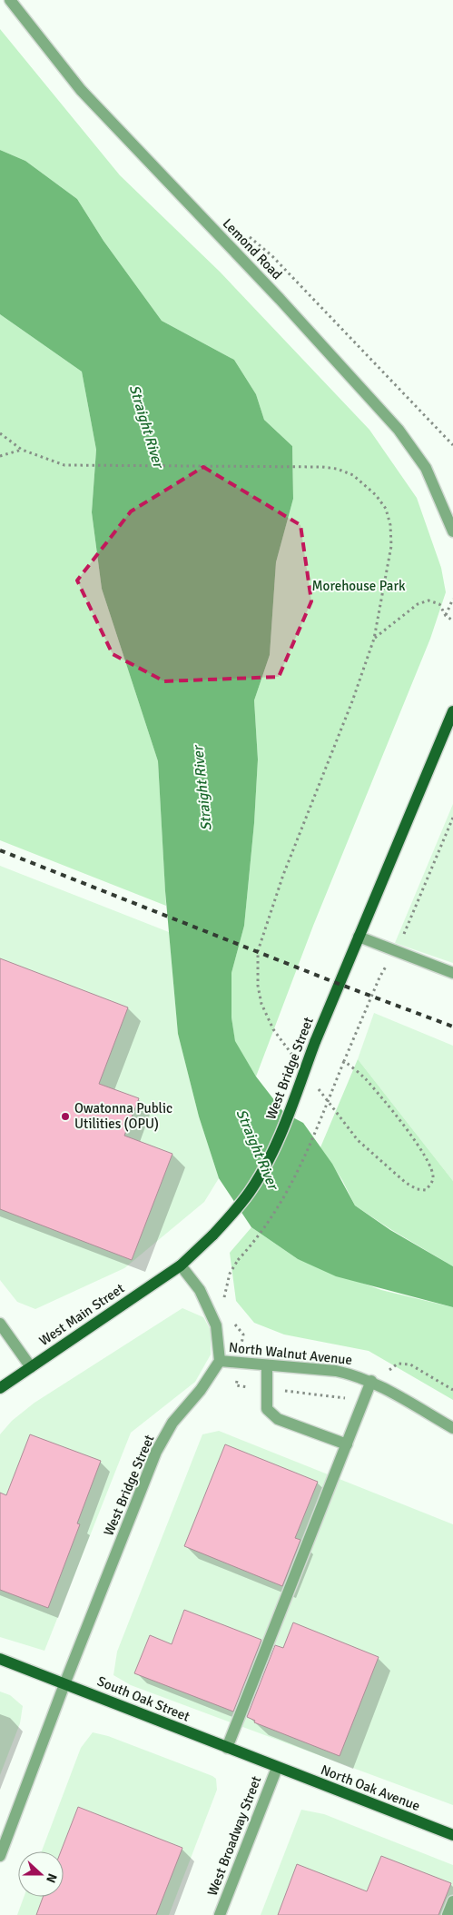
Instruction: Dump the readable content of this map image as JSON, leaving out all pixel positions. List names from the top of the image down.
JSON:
{
  "streets": {
    "main road": [
      "West Bridge Street",
      "West Main Street",
      "South Oak Street",
      "North Oak Avenue"
    ],
    "street": ["Lemond Road", "North Walnut Avenue", "West Broadway Street"]
  },
  "crossings": [
    ["West Bridge Street", "West Main Street"],
    ["West Bridge Street", "North Walnut Avenue"],
    ["West Bridge Street", "South Oak Street"],
    ["South Oak Street", "North Oak Avenue"],
    ["South Oak Street", "West Broadway Street"],
    ["North Oak Avenue", "West Broadway Street"]
  ],
  "water": ["Straight River"],
  "parks": ["Morehouse Park"],
  "places": ["Owatonna Public Utilities (OPU)"],
  "north": "right"
}
